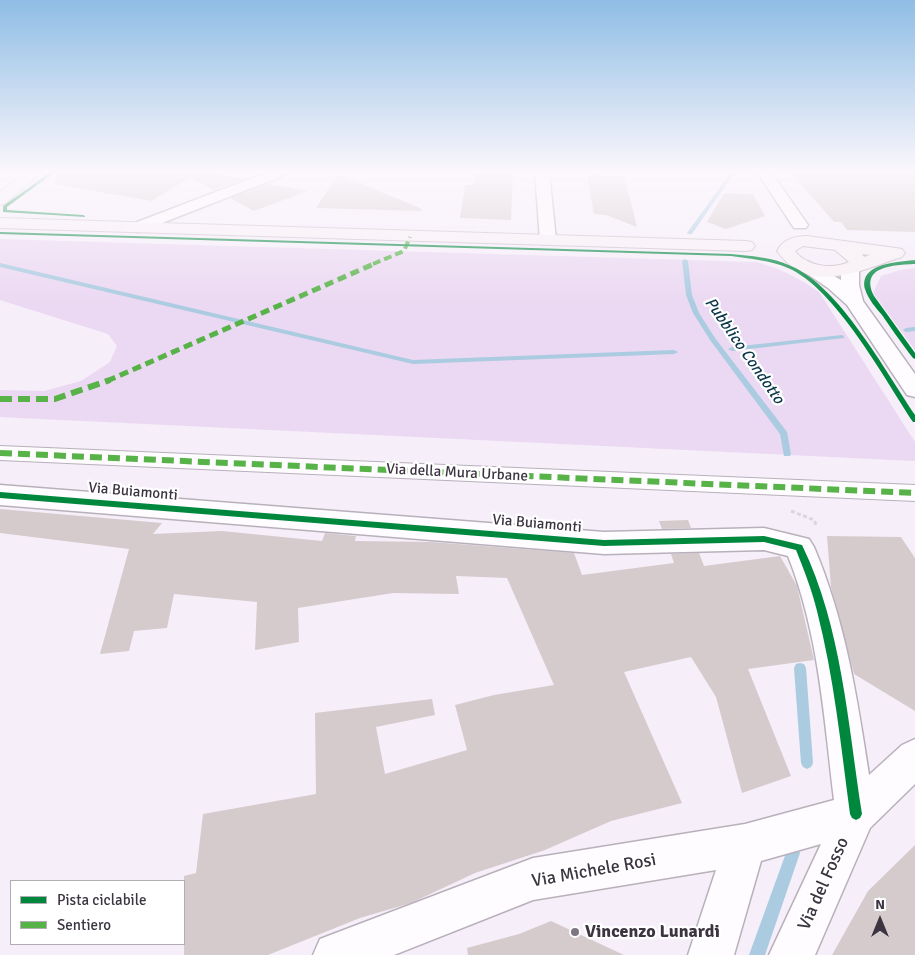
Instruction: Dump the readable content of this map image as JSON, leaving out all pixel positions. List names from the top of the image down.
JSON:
{
  "streets": {
    "street": [
      "Via della Mura Urbane",
      "Via Buiamonti",
      "Via Michele Rosi",
      "Via del Fosso"
    ]
  },
  "crossings": [
    ["Via Michele Rosi", "Via del Fosso"]
  ],
  "water": ["Pubblico Condotto"],
  "places": ["Vincenzo Lunardi"],
  "legend": ["Pista ciclabile", "Sentiero"],
  "north": "top"
}
